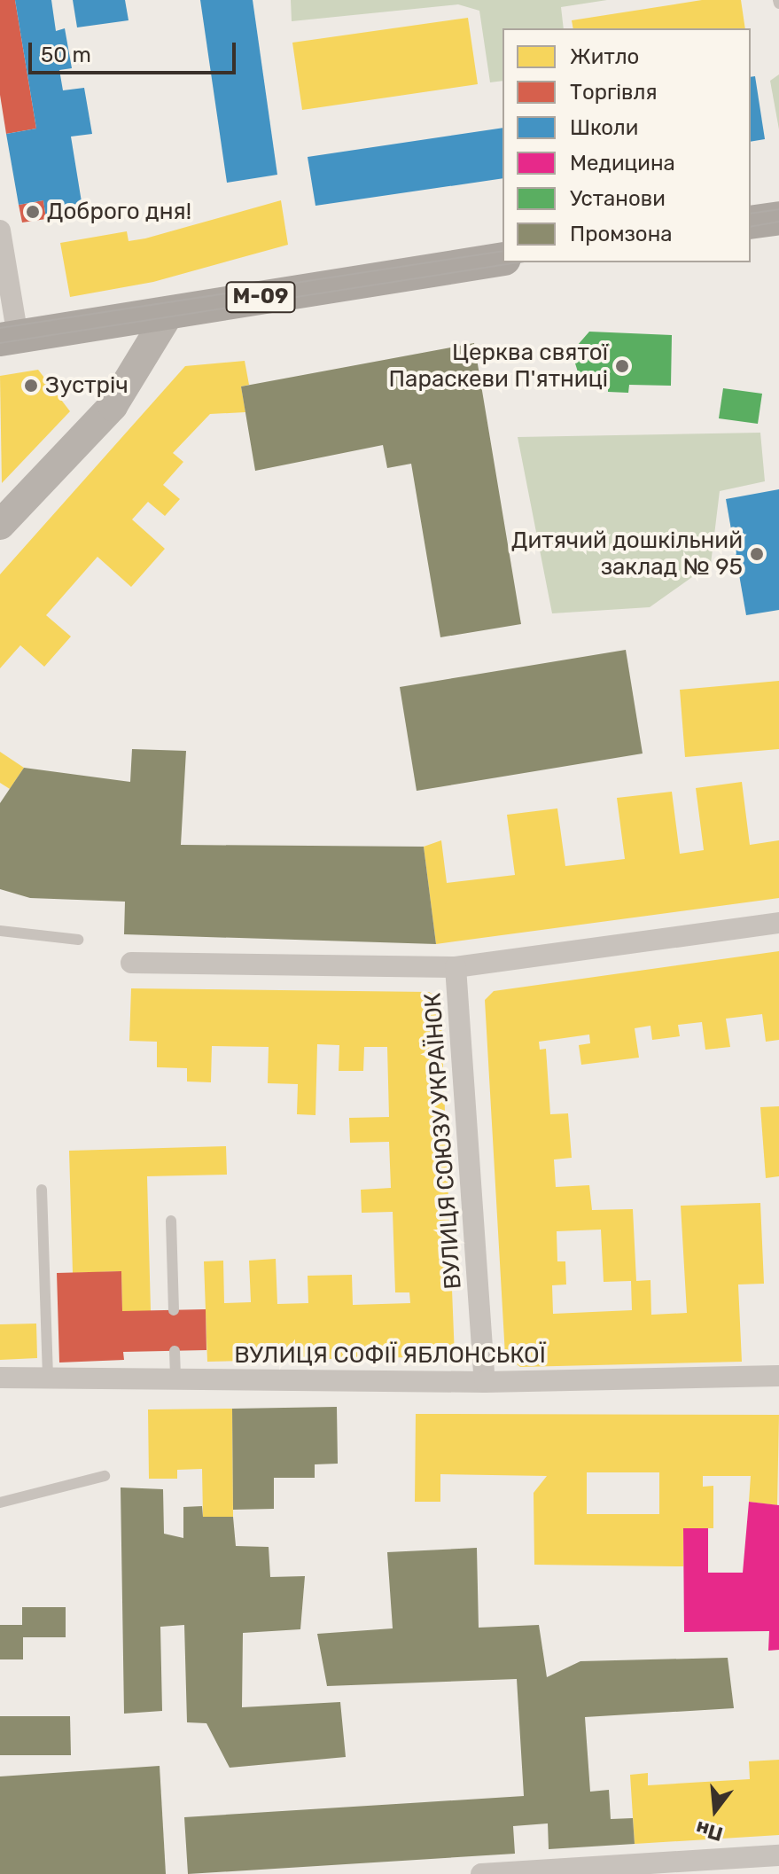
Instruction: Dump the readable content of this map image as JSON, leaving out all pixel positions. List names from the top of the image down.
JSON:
{
  "streets": {
    "main road": ["М-09"],
    "street": ["ВУЛИЦЯ СОЮЗУ УКРАЇНОК", "ВУЛИЦЯ СОФІЇ ЯБЛОНСЬКОЇ"]
  },
  "crossings": [
    ["ВУЛИЦЯ СОЮЗУ УКРАЇНОК", "ВУЛИЦЯ СОФІЇ ЯБЛОНСЬКОЇ"]
  ],
  "places": [
    "Доброго дня!",
    "Церква святої Параскеви П'ятниці",
    "Зустріч",
    "Дитячий дошкільний заклад № 95"
  ],
  "legend": [
    "Житло",
    "Торгівля",
    "Школи",
    "Медицина",
    "Установи",
    "Промзона"
  ],
  "scale_bar": "50 m",
  "north": "bottom"
}
